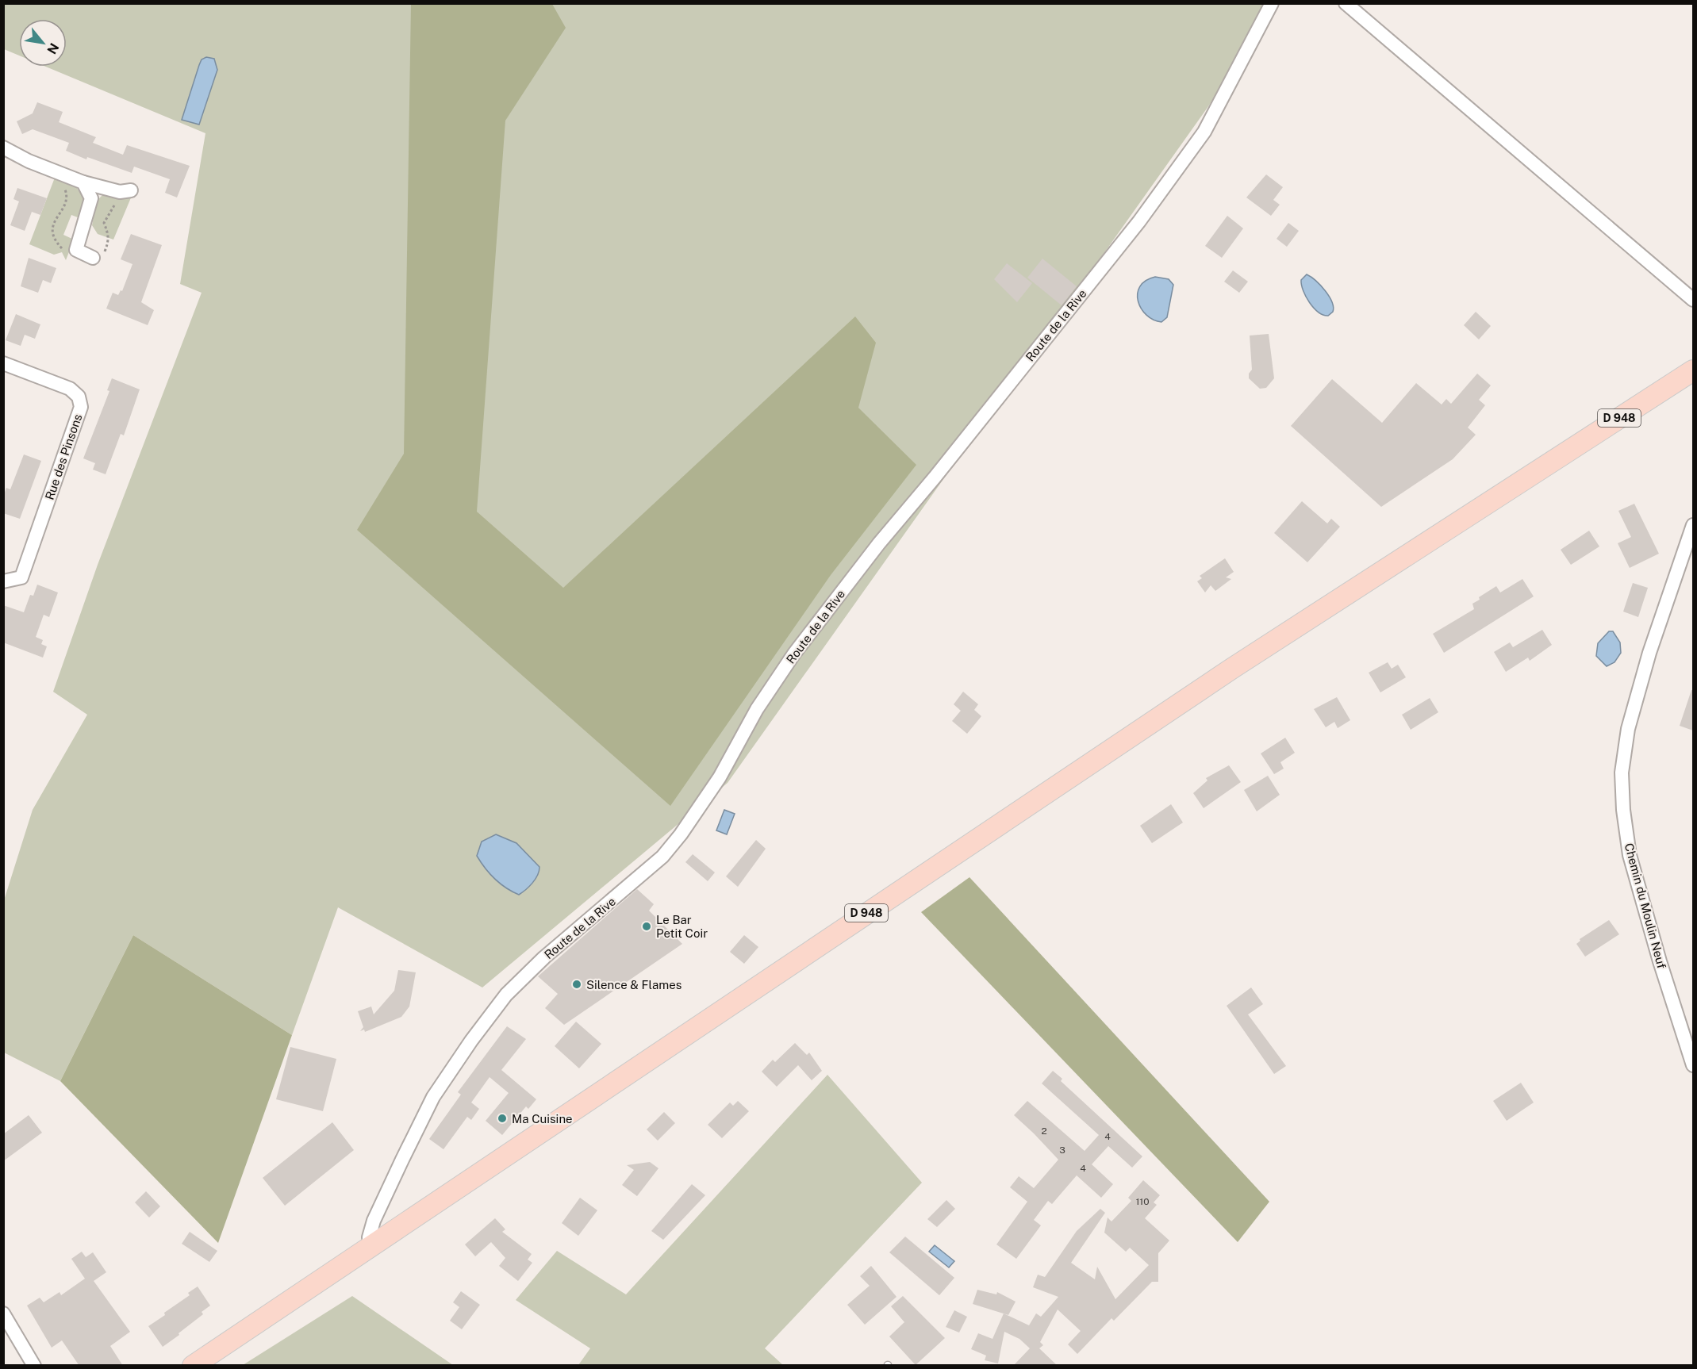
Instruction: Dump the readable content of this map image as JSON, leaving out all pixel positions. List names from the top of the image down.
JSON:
{
  "streets": {
    "main road": ["D 948"],
    "street": ["Route de la Rive", "Rue des Pinsons", "Chemin du Moulin Neuf"]
  },
  "crossings": [
    ["Route de la Rive", "D 948"]
  ],
  "places": ["Le Bar Petit Coir", "Silence & Flames", "Ma Cuisine"],
  "house_numbers": [
    "2",
    "4",
    "3",
    "4",
    "110"
  ],
  "north": "bottom right"
}
